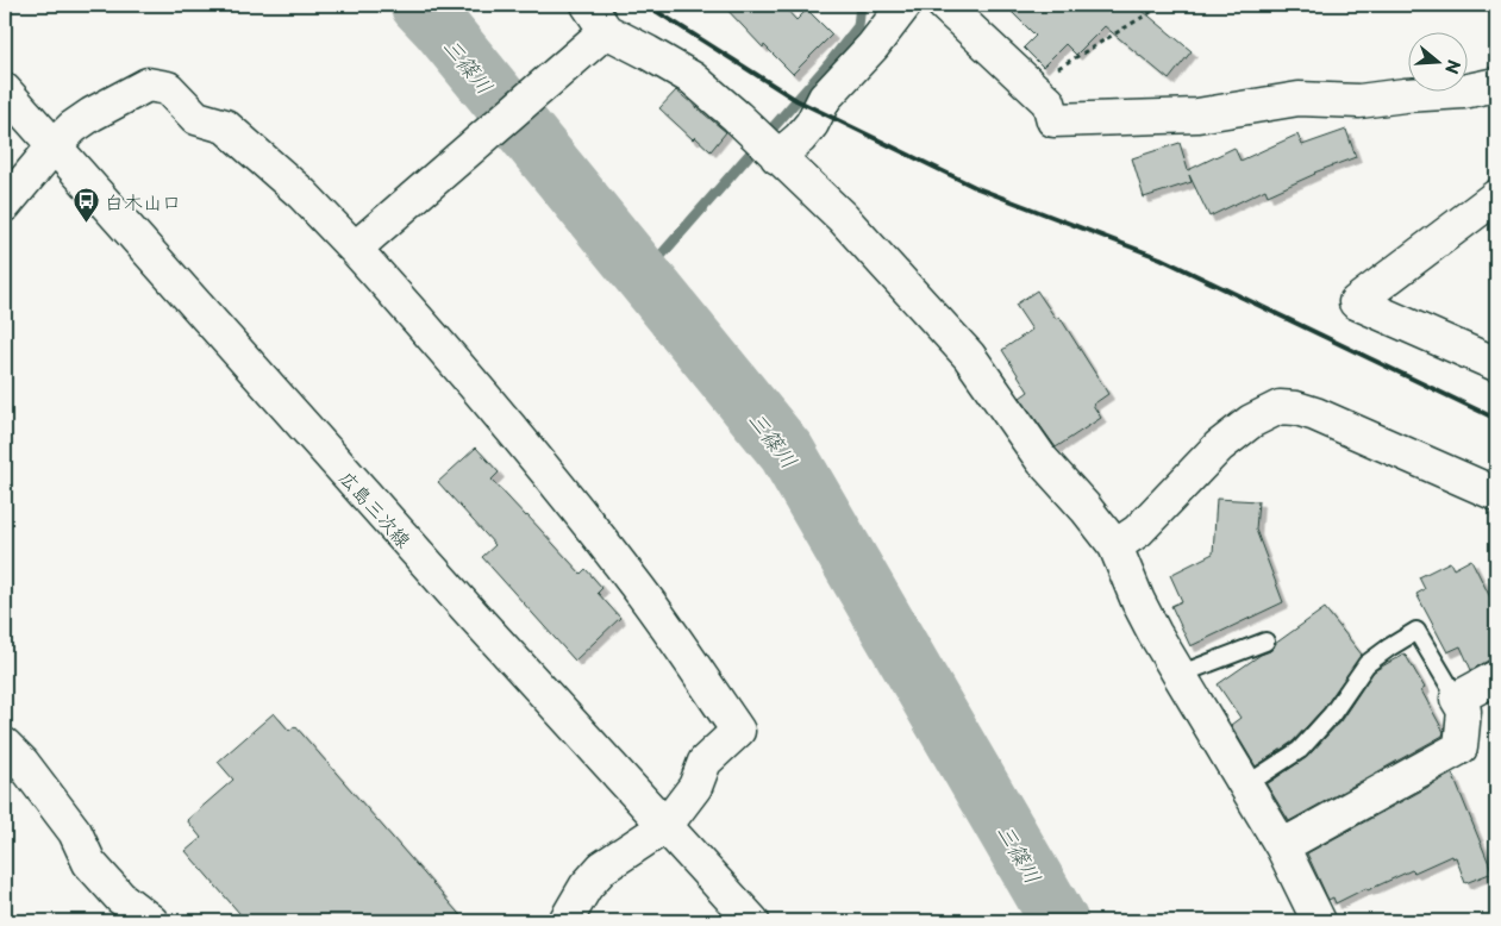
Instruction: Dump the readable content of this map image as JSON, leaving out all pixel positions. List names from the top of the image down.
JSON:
{
  "streets": {
    "street": ["広島三次線"]
  },
  "water": ["三篠川"],
  "places": {
    "bus stop": ["白木山口"]
  },
  "north": "right"
}
